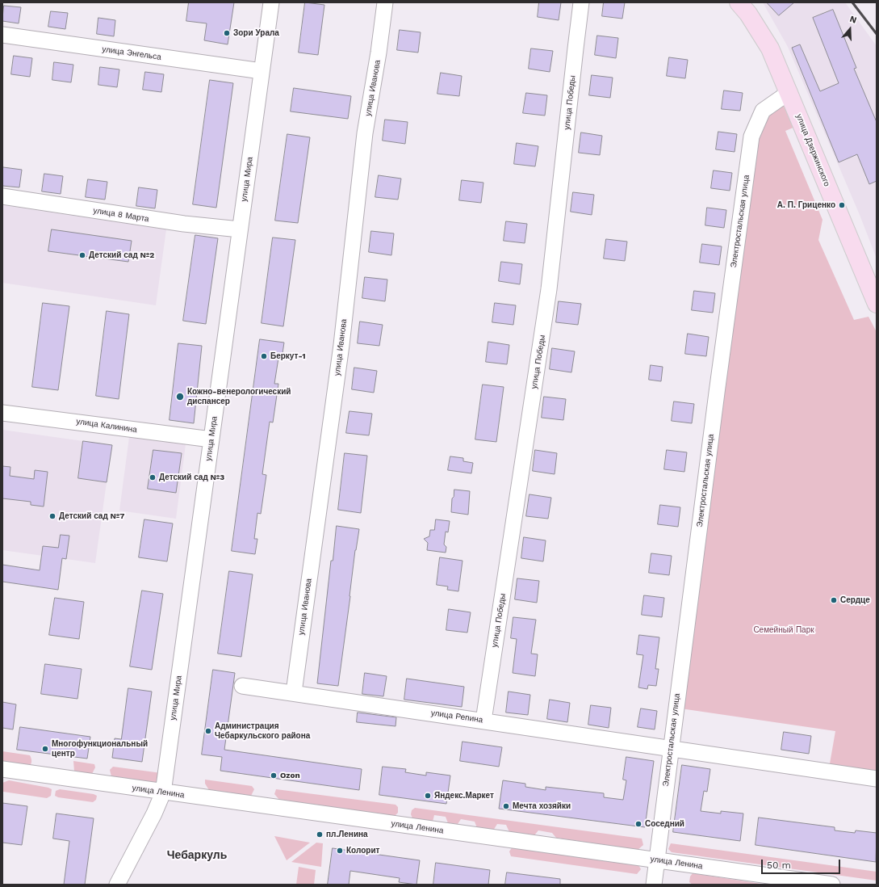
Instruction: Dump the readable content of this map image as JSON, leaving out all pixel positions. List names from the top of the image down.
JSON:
{
  "streets": {
    "main road": ["улица Дзержинского"],
    "street": [
      "улица Энгельса",
      "улица Иванова",
      "улица Победы",
      "улица Мира",
      "улица 8 Марта",
      "Электростальская улица",
      "улица Калинина",
      "улица Репина",
      "улица Ленина"
    ]
  },
  "crossings": [
    ["улица Энгельса", "улица Мира"],
    ["улица Иванова", "улица Репина"],
    ["улица Победы", "улица Репина"],
    ["улица Дзержинского", "Электростальская улица"],
    ["улица Мира", "улица 8 Марта"],
    ["улица Мира", "улица Калинина"],
    ["улица Мира", "улица Ленина"],
    ["Электростальская улица", "улица Репина"],
    ["Электростальская улица", "улица Ленина"]
  ],
  "districts": ["Чебаркуль"],
  "parks": ["Семейный Парк"],
  "places": [
    "Зори Урала",
    "А. П. Гриценко",
    "Детский сад №2",
    "Беркут-1",
    "Кожно-венерологический диспансер",
    "Детский сад №3",
    "Детский сад №7",
    "Сердце",
    "Администрация Чебаркульского района",
    "Многофункциональный центр",
    "Ozon",
    "Яндекс.Маркет",
    "Мечта хозяйки",
    "Соседний",
    "пл.Ленина",
    "Колорит"
  ],
  "scale_bar": "50 m",
  "north": "top"
}
